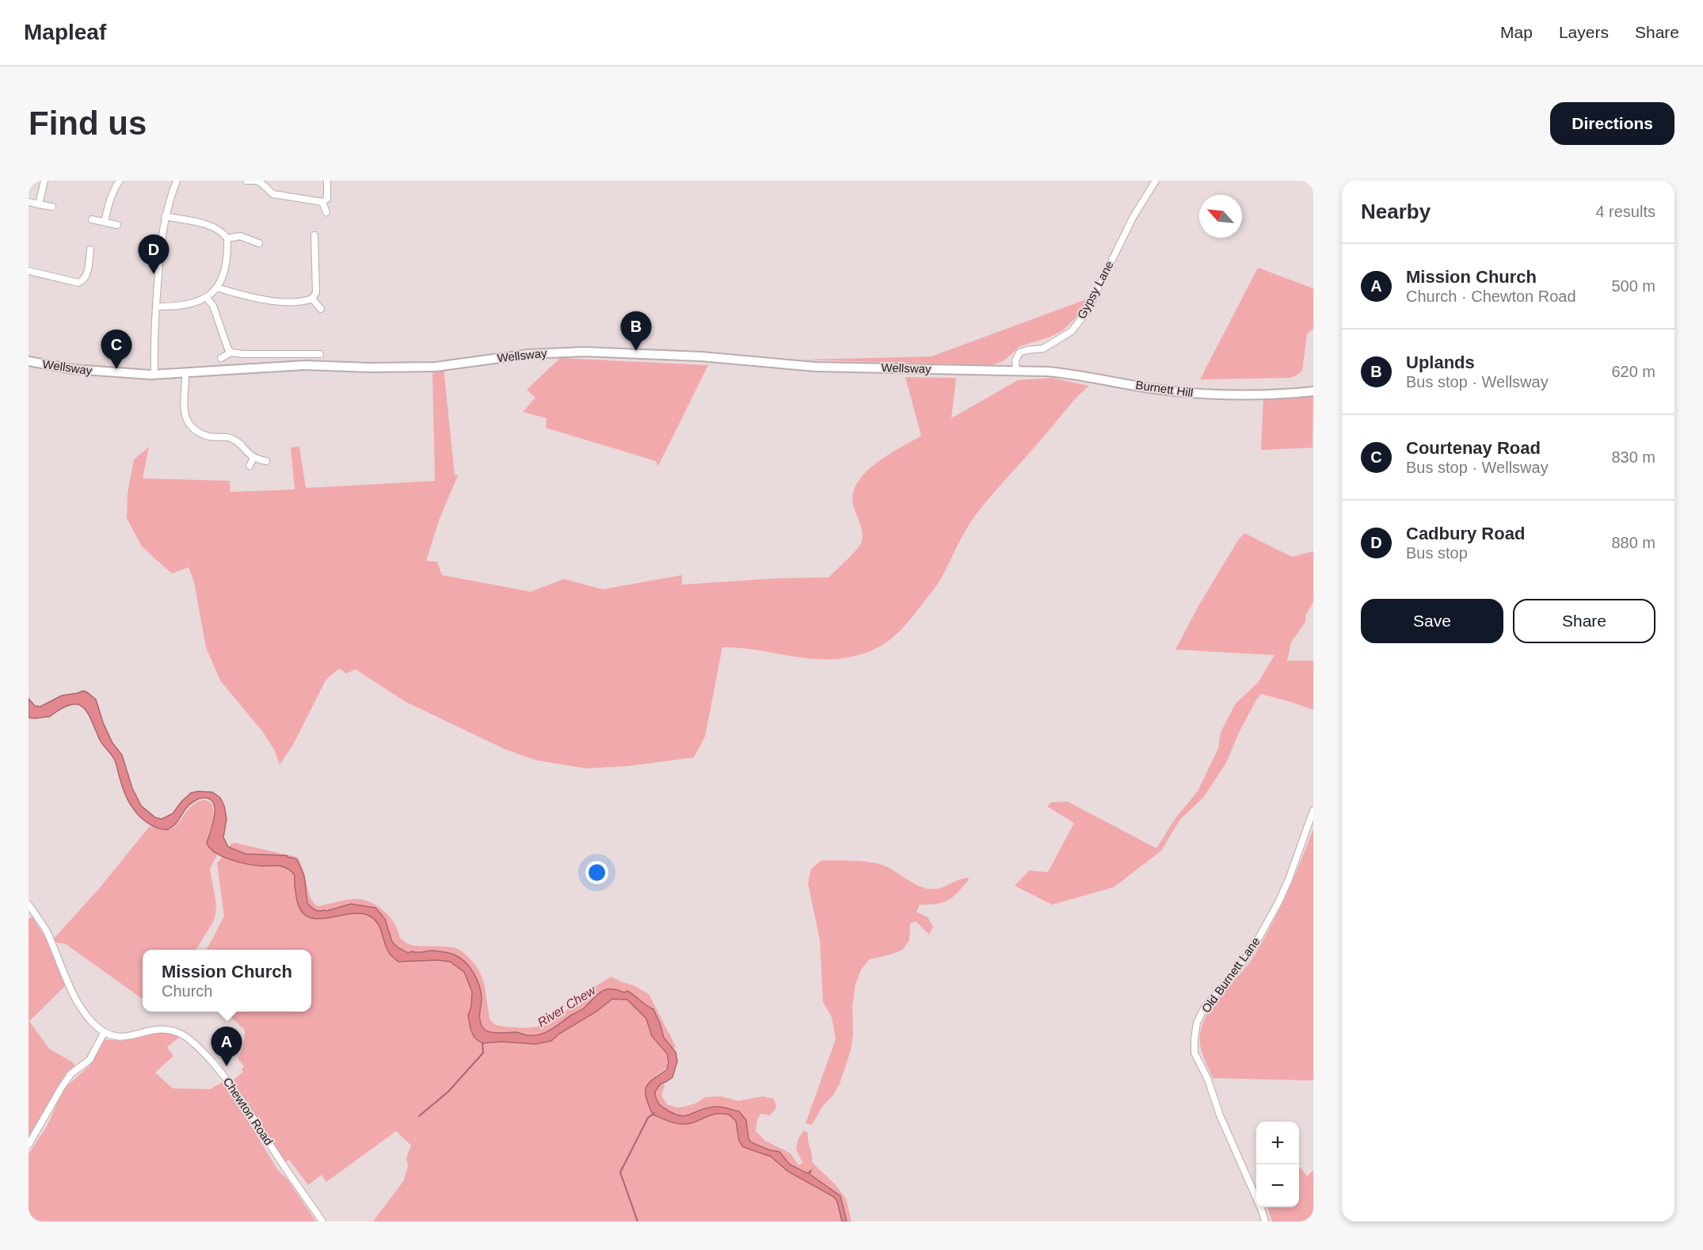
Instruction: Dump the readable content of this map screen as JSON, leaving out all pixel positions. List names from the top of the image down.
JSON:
{
  "streets": {
    "main road": ["Wellsway", "Burnett Hill"],
    "street": ["Gypsy Lane", "Old Burnett Lane", "Chewton Road"]
  },
  "crossings": [
    ["Gypsy Lane", "Wellsway"],
    ["Gypsy Lane", "Burnett Hill"],
    ["Wellsway", "Burnett Hill"]
  ],
  "water": ["River Chew"],
  "north": "top left",
  "page": {
    "header": "Mapleaf",
    "nav": ["Map", "Layers", "Share"],
    "buttons": [
      "Directions",
      ["Save", "Share"]
    ],
    "title": "Find us",
    "heading": ["Nearby", "4 results"],
    "pins": [
      "D",
      "B",
      "C",
      "A"
    ],
    "list": [
      {
        "mark": "A",
        "name": "Mission Church",
        "note": "Church · Chewton Road",
        "value": "500 m"
      },
      {
        "mark": "B",
        "name": "Uplands",
        "note": "Bus stop · Wellsway",
        "value": "620 m"
      },
      {
        "mark": "C",
        "name": "Courtenay Road",
        "note": "Bus stop · Wellsway",
        "value": "830 m"
      },
      {
        "mark": "D",
        "name": "Cadbury Road",
        "note": "Bus stop",
        "value": "880 m"
      }
    ],
    "popup": ["Mission Church", "Church"],
    "map_buttons": ["+", "−"]
  }
}
